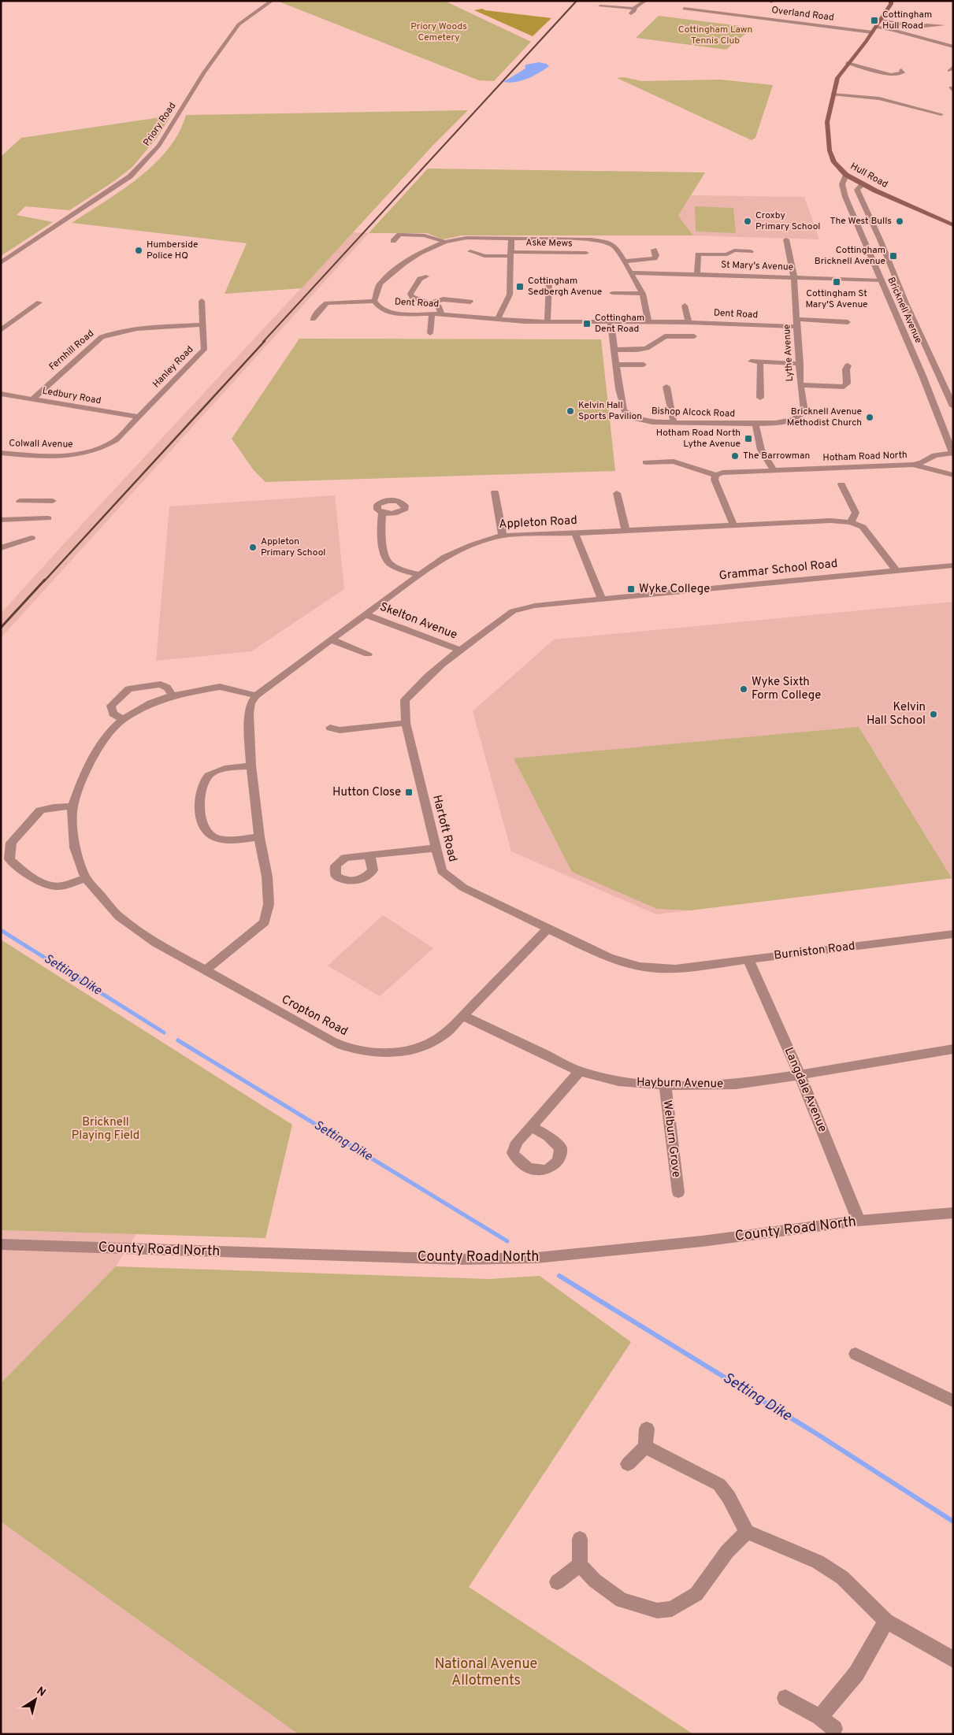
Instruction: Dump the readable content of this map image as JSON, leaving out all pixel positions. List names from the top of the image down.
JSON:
{
  "streets": {
    "main road": ["Hull Road"],
    "street": [
      "Overland Road",
      "Priory Road",
      "Aske Mews",
      "St Mary's Avenue",
      "Dent Road",
      "Bricknell Avenue",
      "Fernhill Road",
      "Lythe Avenue",
      "Hanley Road",
      "Ledbury Road",
      "Bishop Alcock Road",
      "Colwall Avenue",
      "Hotham Road North",
      "Appleton Road",
      "Grammar School Road",
      "Skelton Avenue",
      "Hartoft Road",
      "Burniston Road",
      "Cropton Road",
      "Hayburn Avenue",
      "Langdale Avenue",
      "Welburn Grove",
      "County Road North"
    ]
  },
  "crossings": [
    ["Overland Road", "Hull Road"],
    ["Hull Road", "Bricknell Avenue"],
    ["St Mary's Avenue", "Bricknell Avenue"],
    ["St Mary's Avenue", "Lythe Avenue"],
    ["Dent Road", "Lythe Avenue"],
    ["Dent Road", "Bishop Alcock Road"],
    ["Bricknell Avenue", "Hotham Road North"],
    ["Fernhill Road", "Hanley Road"],
    ["Fernhill Road", "Ledbury Road"],
    ["Lythe Avenue", "Bishop Alcock Road"],
    ["Hanley Road", "Ledbury Road"],
    ["Hanley Road", "Colwall Avenue"],
    ["Ledbury Road", "Colwall Avenue"],
    ["Appleton Road", "Grammar School Road"],
    ["Appleton Road", "Skelton Avenue"],
    ["Appleton Road", "Cropton Road"],
    ["Grammar School Road", "Hartoft Road"],
    ["Skelton Avenue", "Hartoft Road"],
    ["Hartoft Road", "Burniston Road"],
    ["Hartoft Road", "Cropton Road"],
    ["Burniston Road", "Langdale Avenue"],
    ["Cropton Road", "Hayburn Avenue"],
    ["Hayburn Avenue", "Langdale Avenue"],
    ["Hayburn Avenue", "Welburn Grove"],
    ["Langdale Avenue", "County Road North"]
  ],
  "water": ["Setting Dike"],
  "parks": [
    "Priory Woods Cemetery",
    "Cottingham Lawn Tennis Club",
    "Bricknell Playing Field",
    "National Avenue Allotments"
  ],
  "places": {
    "transit": [
      "Cottingham Hull Road",
      "Cottingham Bricknell Avenue",
      "Cottingham St Mary'S Avenue",
      "Cottingham Sedbergh Avenue",
      "Cottingham Dent Road",
      "Hotham Road North Lythe Avenue",
      "Wyke College",
      "Hutton Close"
    ],
    "other": [
      "Croxby Primary School",
      "The West Bulls",
      "Humberside Police HQ",
      "Kelvin Hall Sports Pavilion",
      "Bricknell Avenue Methodist Church",
      "The Barrowman",
      "Appleton Primary School",
      "Wyke Sixth Form College",
      "Kelvin Hall School"
    ]
  },
  "north": "top right"
}
